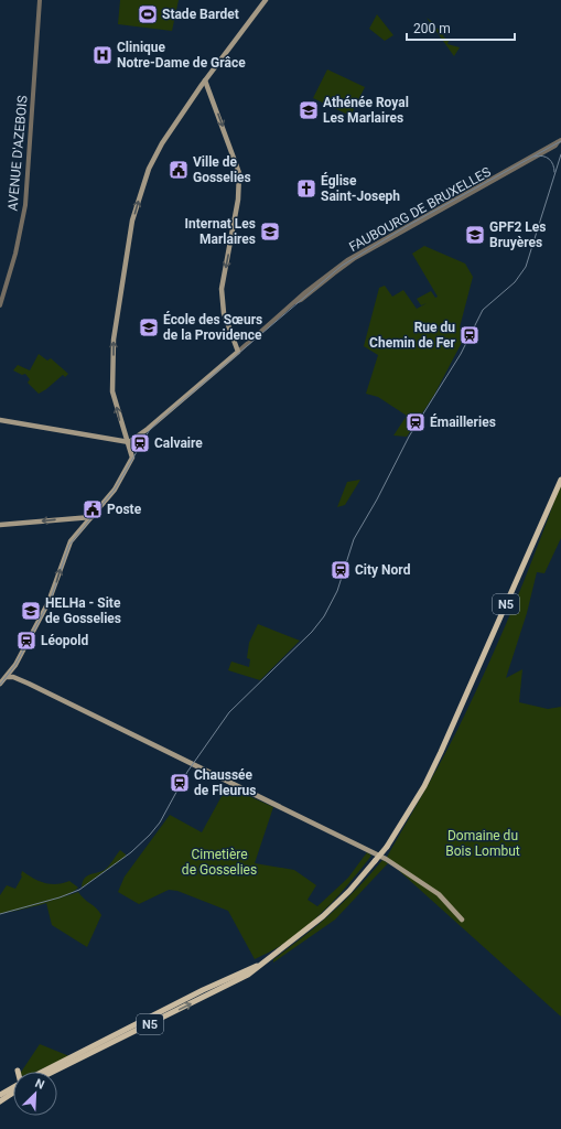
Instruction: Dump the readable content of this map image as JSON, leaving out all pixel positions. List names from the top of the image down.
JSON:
{
  "streets": {
    "main road": ["FAUBOURG DE BRUXELLES", "N5"],
    "street": ["AVENUE D'AZEBOIS"]
  },
  "parks": ["Domaine du Bois Lombut", "Cimetière de Gosselies"],
  "places": {
    "sports": ["Stade Bardet"],
    "hospital": ["Clinique Notre-Dame de Grâce"],
    "school or university": [
      "Athénée Royal Les Marlaires",
      "Internat Les Marlaires",
      "GPF2 Les Bruyères",
      "École des Sœurs de la Providence",
      "HELHa - Site de Gosselies"
    ],
    "public building": ["Ville de Gosselies", "Poste"],
    "church": ["Église Saint-Joseph"],
    "station": [
      "Rue du Chemin de Fer",
      "Émailleries",
      "Calvaire",
      "City Nord",
      "Léopold",
      "Chaussée de Fleurus"
    ]
  },
  "scale_bar": "200 m",
  "north": "top right"
}
